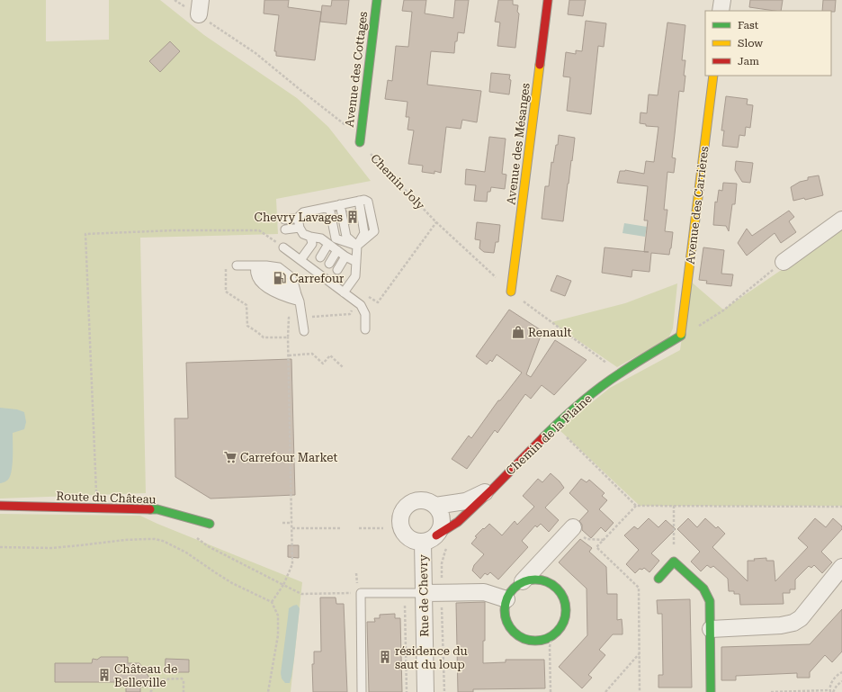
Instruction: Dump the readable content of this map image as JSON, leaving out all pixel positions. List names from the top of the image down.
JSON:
{
  "streets": {
    "street": [
      "Avenue des Cottages",
      "Avenue des Mésanges",
      "Avenue des Carrières",
      "Chemin de la Plaine",
      "Route du Château",
      "Rue de Chevry"
    ],
    "path": ["Chemin Joly"]
  },
  "crossings": [
    ["Avenue des Cottages", "Chemin Joly"],
    ["Avenue des Mésanges", "Chemin Joly"],
    ["Avenue des Carrières", "Chemin de la Plaine"],
    ["Chemin de la Plaine", "Rue de Chevry"]
  ],
  "places": {
    "building": ["Chevry Lavages", "résidence du saut du loup", "Château de Belleville"],
    "fuel station": ["Carrefour"],
    "shop": ["Renault"],
    "supermarket": ["Carrefour Market"]
  },
  "legend": ["Fast", "Slow", "Jam"]
}
